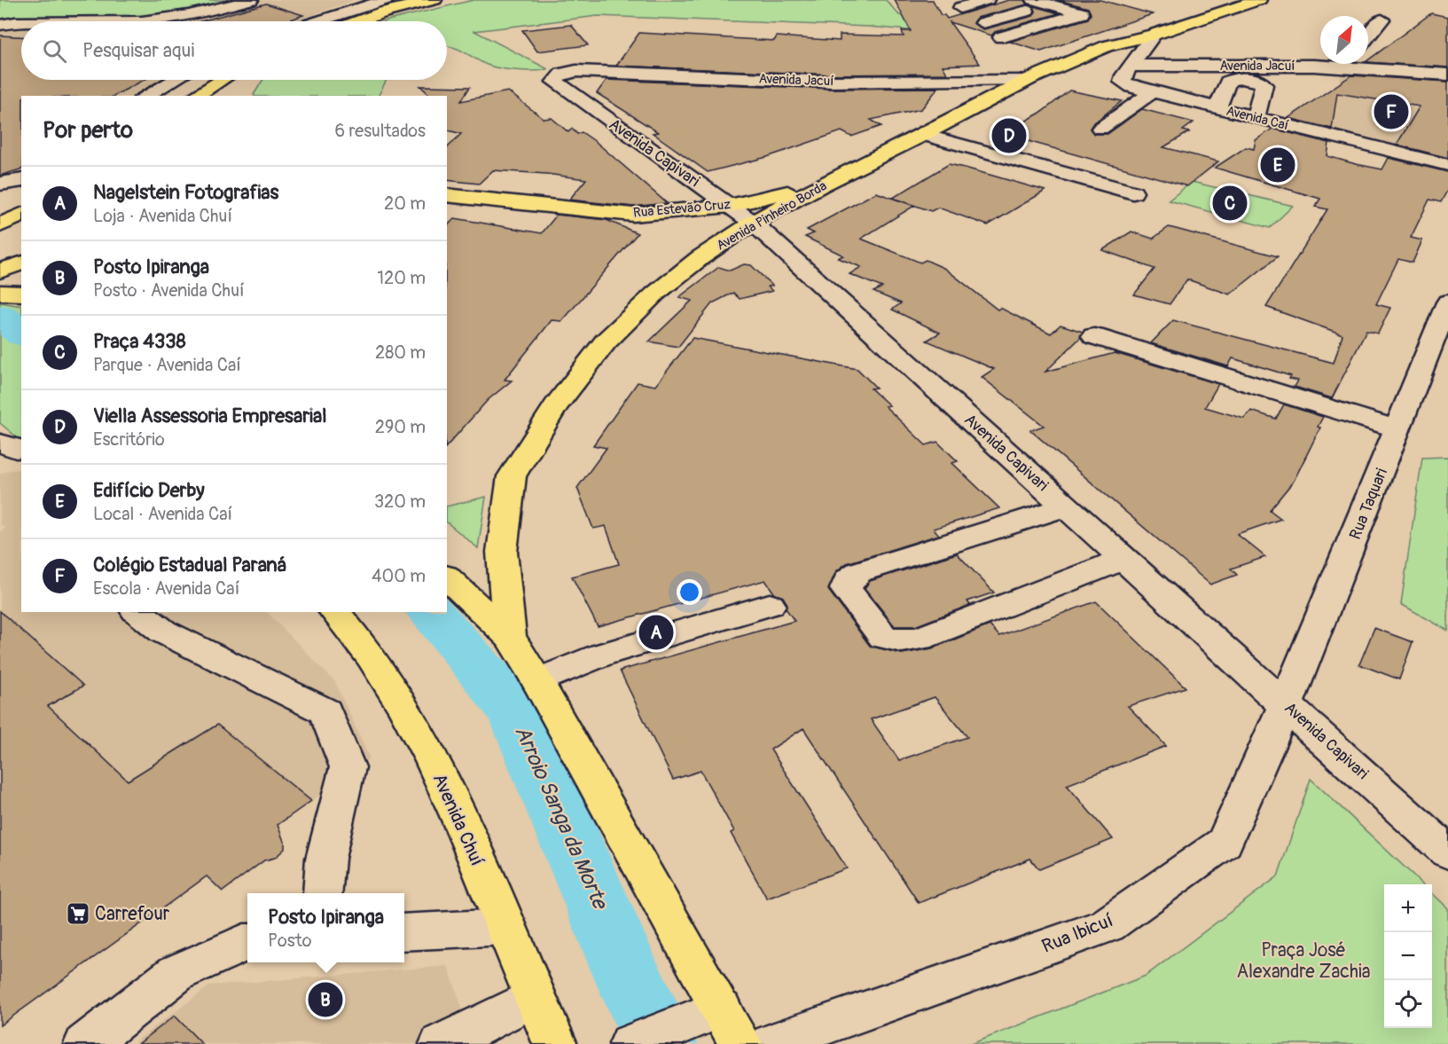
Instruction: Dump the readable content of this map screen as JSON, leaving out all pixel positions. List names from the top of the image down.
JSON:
{
  "streets": {
    "main road": ["Rua Estevão Cruz", "Avenida Pinheiro Borda", "Avenida Chuí"],
    "street": [
      "Avenida Jacuí",
      "Avenida Caí",
      "Avenida Capivari",
      "Rua Taquari",
      "Rua Ibicuí"
    ]
  },
  "crossings": [
    ["Avenida Jacuí", "Avenida Caí"],
    ["Avenida Jacuí", "Avenida Capivari"],
    ["Avenida Jacuí", "Avenida Pinheiro Borda"],
    ["Avenida Capivari", "Rua Estevão Cruz"],
    ["Avenida Capivari", "Avenida Pinheiro Borda"],
    ["Avenida Capivari", "Rua Taquari"],
    ["Avenida Capivari", "Rua Ibicuí"],
    ["Rua Estevão Cruz", "Avenida Pinheiro Borda"],
    ["Rua Taquari", "Rua Ibicuí"]
  ],
  "water": ["Arroio Sanga da Morte"],
  "parks": ["Praça José Alexandre Zachia"],
  "places": {
    "supermarket": ["Carrefour"]
  },
  "north": "top right",
  "page": {
    "search": "Pesquisar aqui",
    "pins": [
      "F",
      "D",
      "E",
      "C",
      "A",
      "B"
    ],
    "heading": ["Por perto", "6 resultados"],
    "list": [
      {
        "mark": "A",
        "name": "Nagelstein Fotografias",
        "note": "Loja · Avenida Chuí",
        "value": "20 m"
      },
      {
        "mark": "B",
        "name": "Posto Ipiranga",
        "note": "Posto · Avenida Chuí",
        "value": "120 m"
      },
      {
        "mark": "C",
        "name": "Praça 4338",
        "note": "Parque · Avenida Caí",
        "value": "280 m"
      },
      {
        "mark": "D",
        "name": "Viella Assessoria Empresarial",
        "note": "Escritório",
        "value": "290 m"
      },
      {
        "mark": "E",
        "name": "Edifício Derby",
        "note": "Local · Avenida Caí",
        "value": "320 m"
      },
      {
        "mark": "F",
        "name": "Colégio Estadual Paraná",
        "note": "Escola · Avenida Caí",
        "value": "400 m"
      }
    ],
    "map_buttons": ["+", "−"],
    "popup": ["Posto Ipiranga", "Posto"]
  }
}
